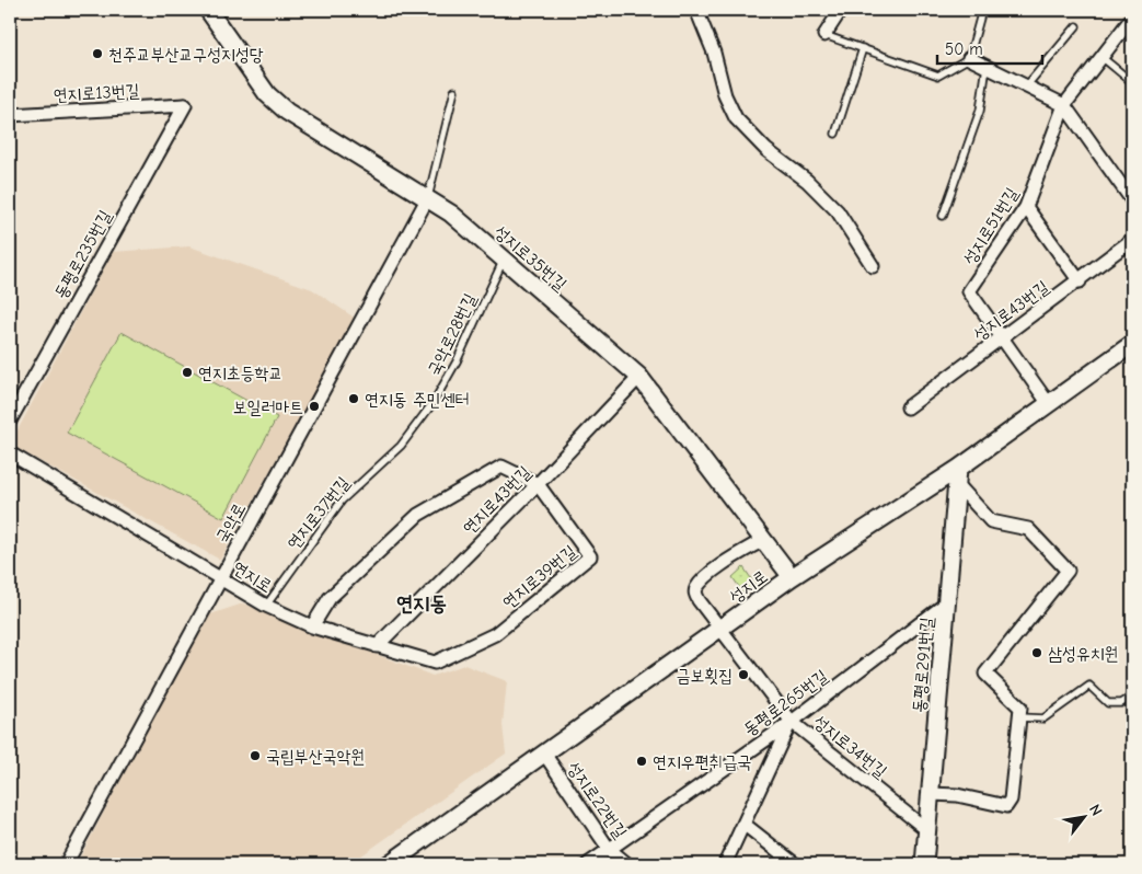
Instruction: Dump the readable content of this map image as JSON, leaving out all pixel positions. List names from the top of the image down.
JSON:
{
  "streets": {
    "main road": ["성지로35번길", "성지로", "동평로291번길"],
    "street": [
      "연지로13번길",
      "성지로51번길",
      "동평로235번길",
      "성지로43번길",
      "연지로43번길",
      "국악로",
      "연지로",
      "연지로39번길",
      "동평로265번길",
      "성지로34번길",
      "성지로22번길"
    ],
    "lane": ["국악로28번길", "연지로37번길"]
  },
  "crossings": [
    ["연지로13번길", "동평로235번길"],
    ["성지로51번길", "성지로43번길"],
    ["성지로51번길", "성지로"],
    ["성지로35번길", "국악로28번길"],
    ["성지로35번길", "연지로43번길"],
    ["성지로35번길", "국악로"],
    ["성지로35번길", "성지로"],
    ["성지로35번길", "성지로34번길"],
    ["국악로28번길", "연지로37번길"],
    ["연지로43번길", "연지로"],
    ["연지로43번길", "연지로39번길"],
    ["연지로37번길", "연지로"],
    ["국악로", "연지로"],
    ["연지로", "연지로39번길"],
    ["성지로", "동평로291번길"],
    ["성지로", "성지로34번길"],
    ["성지로", "성지로22번길"],
    ["동평로291번길", "동평로265번길"],
    ["동평로291번길", "성지로34번길"],
    ["동평로265번길", "성지로34번길"],
    ["동평로265번길", "성지로22번길"]
  ],
  "districts": ["연지동"],
  "places": [
    "천주교부산교구성지성당",
    "연지초등학교",
    "연지동 주민센터",
    "보일러마트",
    "삼성유치원",
    "금보횟집",
    "국립부산국악원",
    "연지우편취급국"
  ],
  "scale_bar": "50 m",
  "north": "top right"
}
